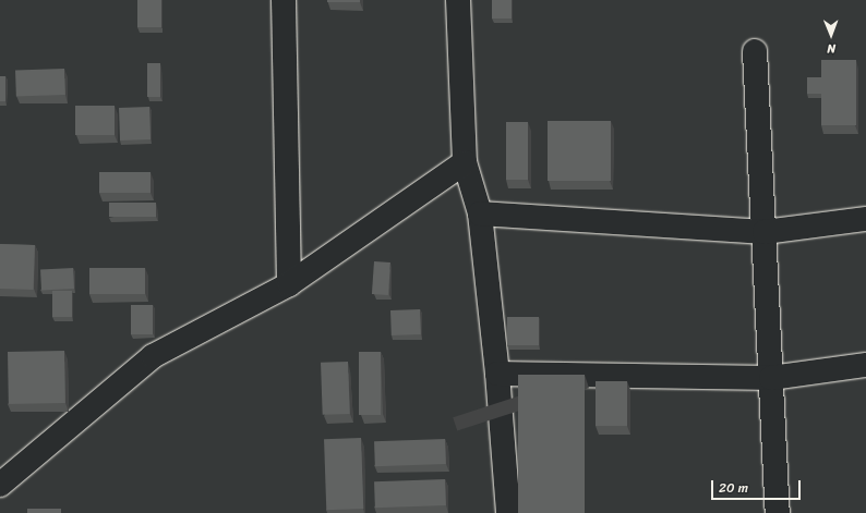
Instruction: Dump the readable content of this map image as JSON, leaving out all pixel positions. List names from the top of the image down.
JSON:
{
  "scale_bar": "20 m",
  "north": "bottom"
}
